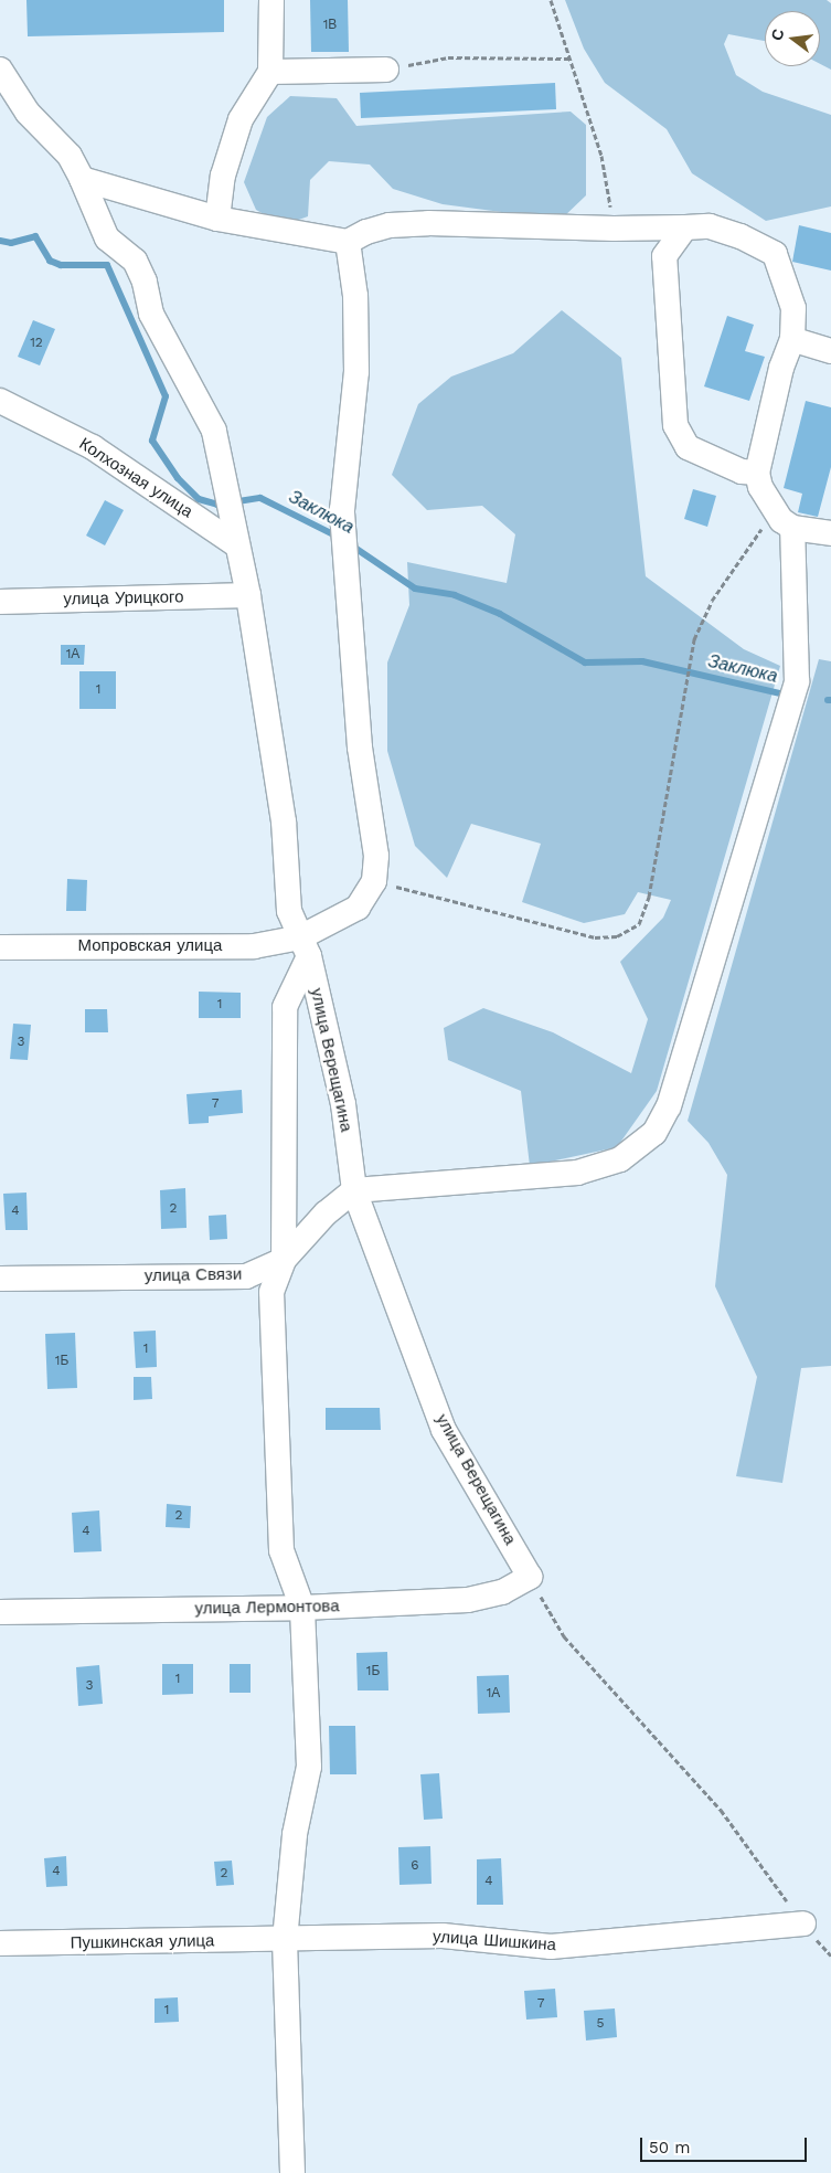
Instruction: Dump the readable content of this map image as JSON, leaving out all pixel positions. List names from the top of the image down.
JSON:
{
  "streets": {
    "street": [
      "Колхозная улица",
      "улица Урицкого",
      "Мопровская улица",
      "улица Верещагина",
      "улица Связи",
      "улица Лермонтова",
      "улица Шишкина",
      "Пушкинская улица"
    ]
  },
  "crossings": [
    ["Колхозная улица", "улица Верещагина"],
    ["улица Урицкого", "улица Верещагина"],
    ["Мопровская улица", "улица Верещагина"],
    ["улица Верещагина", "улица Связи"],
    ["улица Верещагина", "улица Лермонтова"],
    ["улица Шишкина", "Пушкинская улица"]
  ],
  "water": ["Заклюка"],
  "house_numbers": [
    "1В",
    "12",
    "1А",
    "1",
    "1",
    "3",
    "7",
    "2",
    "4",
    "1",
    "1Б",
    "2",
    "4",
    "1Б",
    "1",
    "3",
    "1А",
    "6",
    "4",
    "2",
    "4",
    "7",
    "1",
    "5"
  ],
  "scale_bar": "50 m",
  "north": "left"
}
